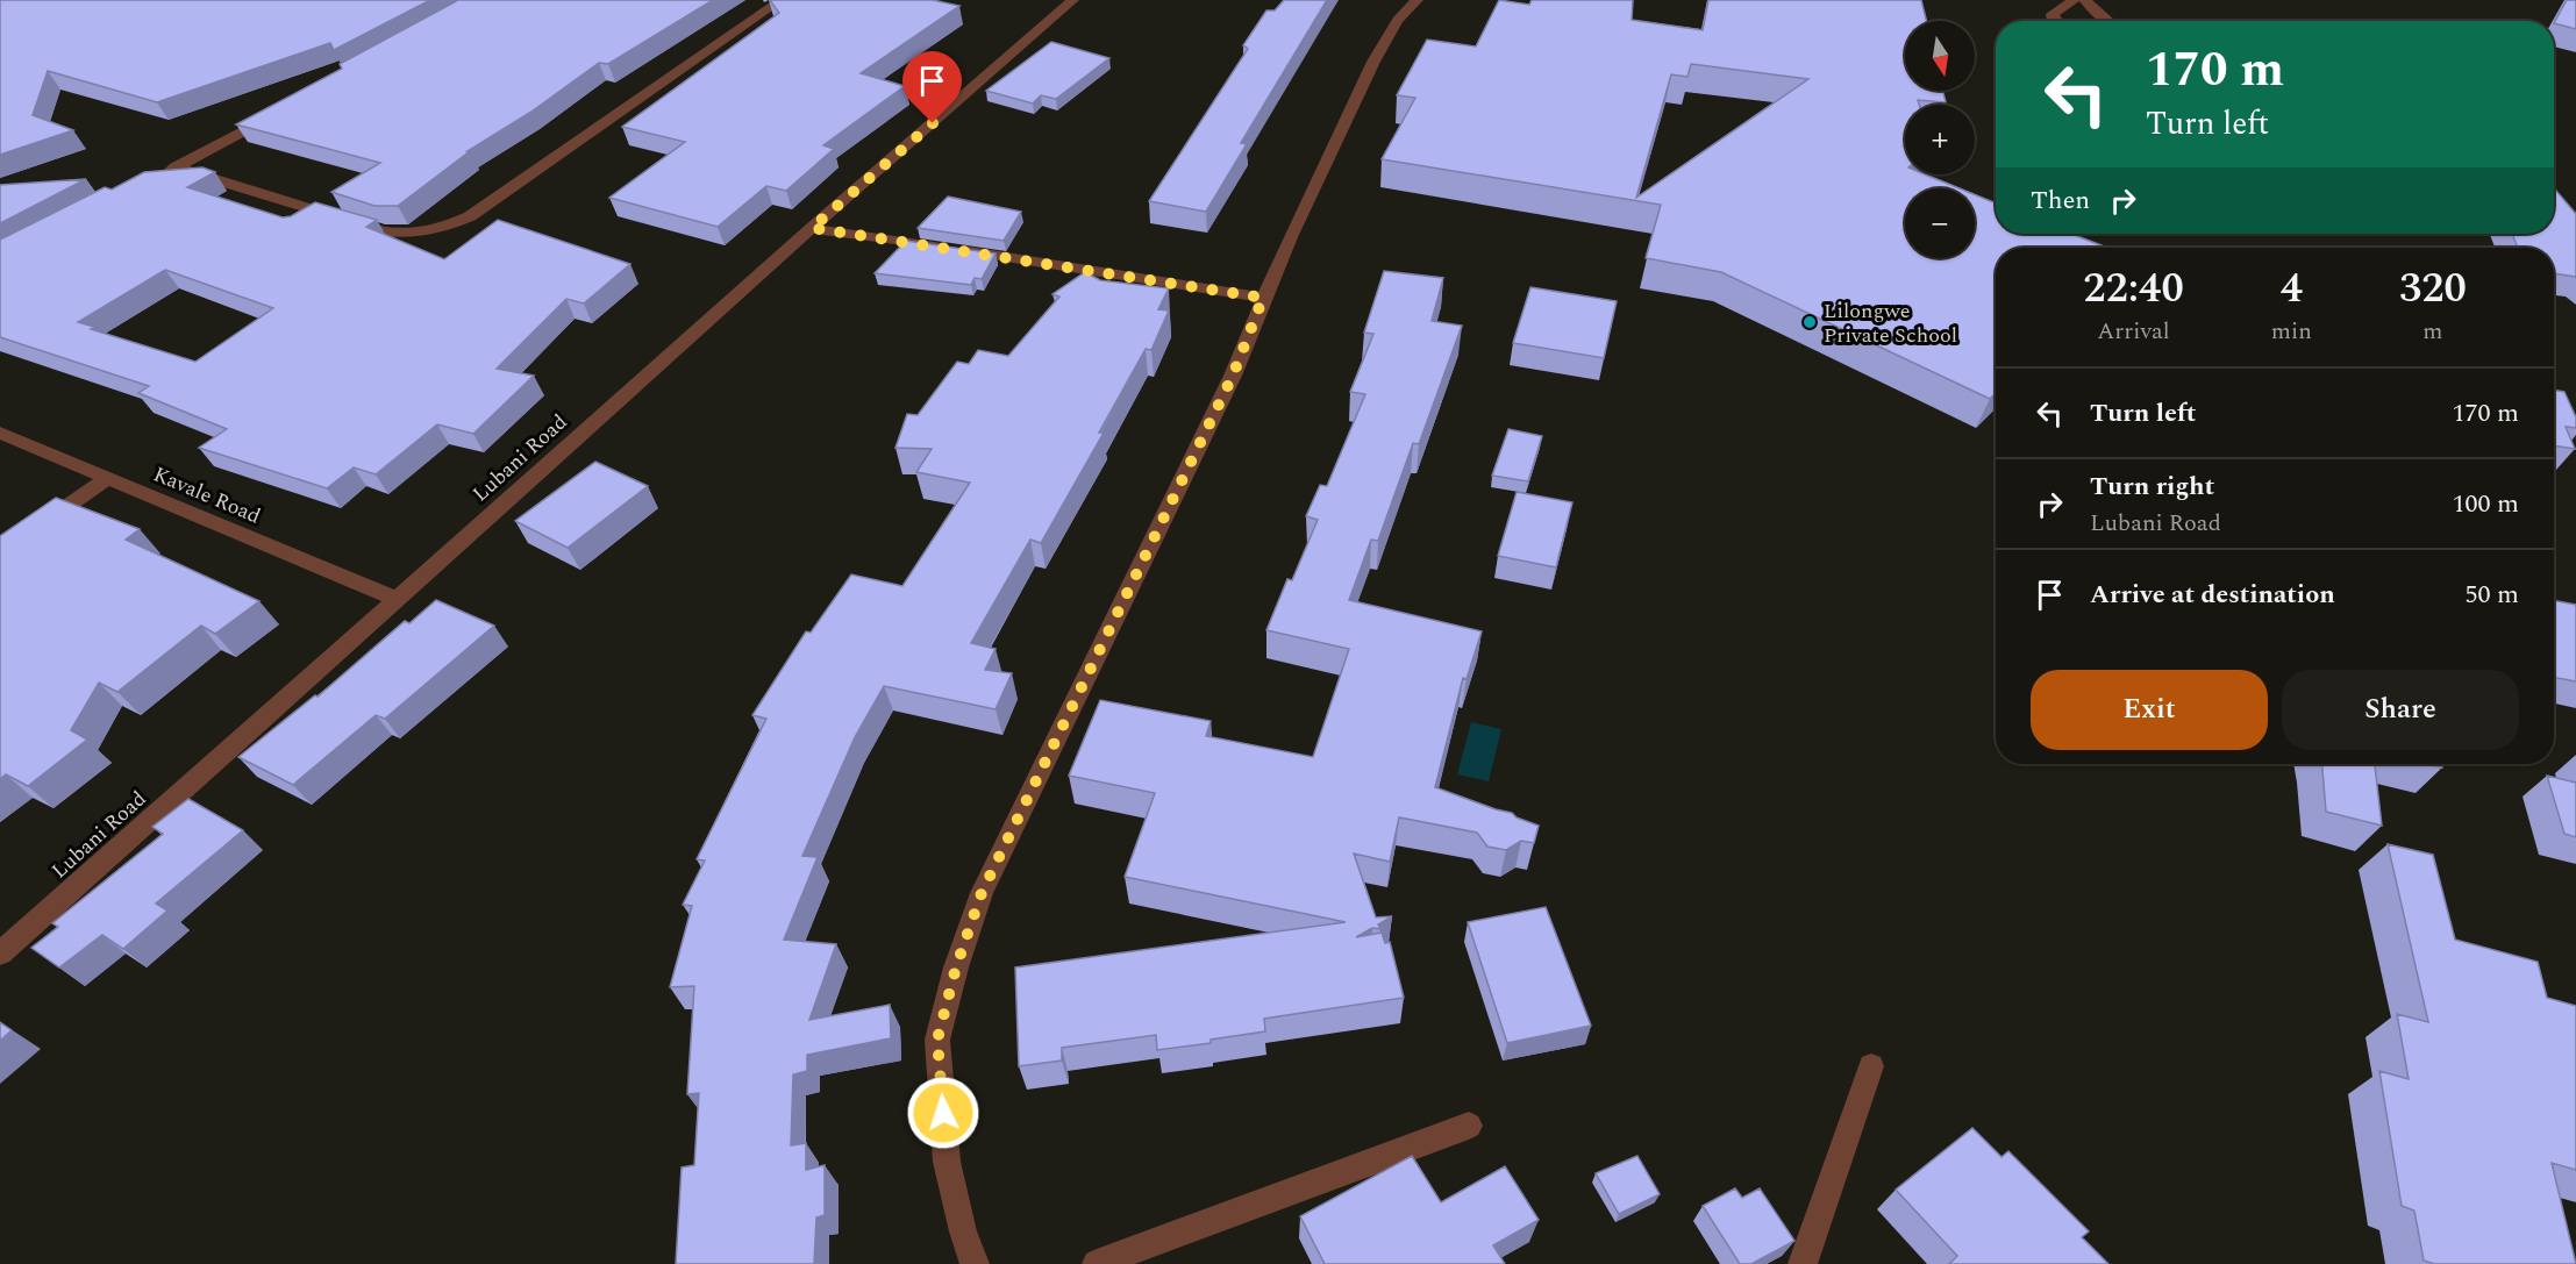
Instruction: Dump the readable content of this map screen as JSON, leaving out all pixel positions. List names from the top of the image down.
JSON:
{
  "streets": {
    "street": ["Lubani Road", "Kavale Road"]
  },
  "crossings": [
    ["Lubani Road", "Kavale Road"]
  ],
  "places": ["Lilongwe Private School"],
  "north": "bottom",
  "page": {
    "map_buttons": ["+", "−"],
    "turn": ["170 m", "Turn left"],
    "then": "Then",
    "eta": [
      "22:40",
      "Arrival",
      "4",
      "min",
      "320",
      "m"
    ],
    "list": [
      {
        "name": "Turn left",
        "value": "170 m"
      },
      {
        "name": "Turn right",
        "note": "Lubani Road",
        "value": "100 m"
      },
      {
        "name": "Arrive at destination",
        "value": "50 m"
      }
    ],
    "buttons": ["Exit", "Share"]
  }
}
